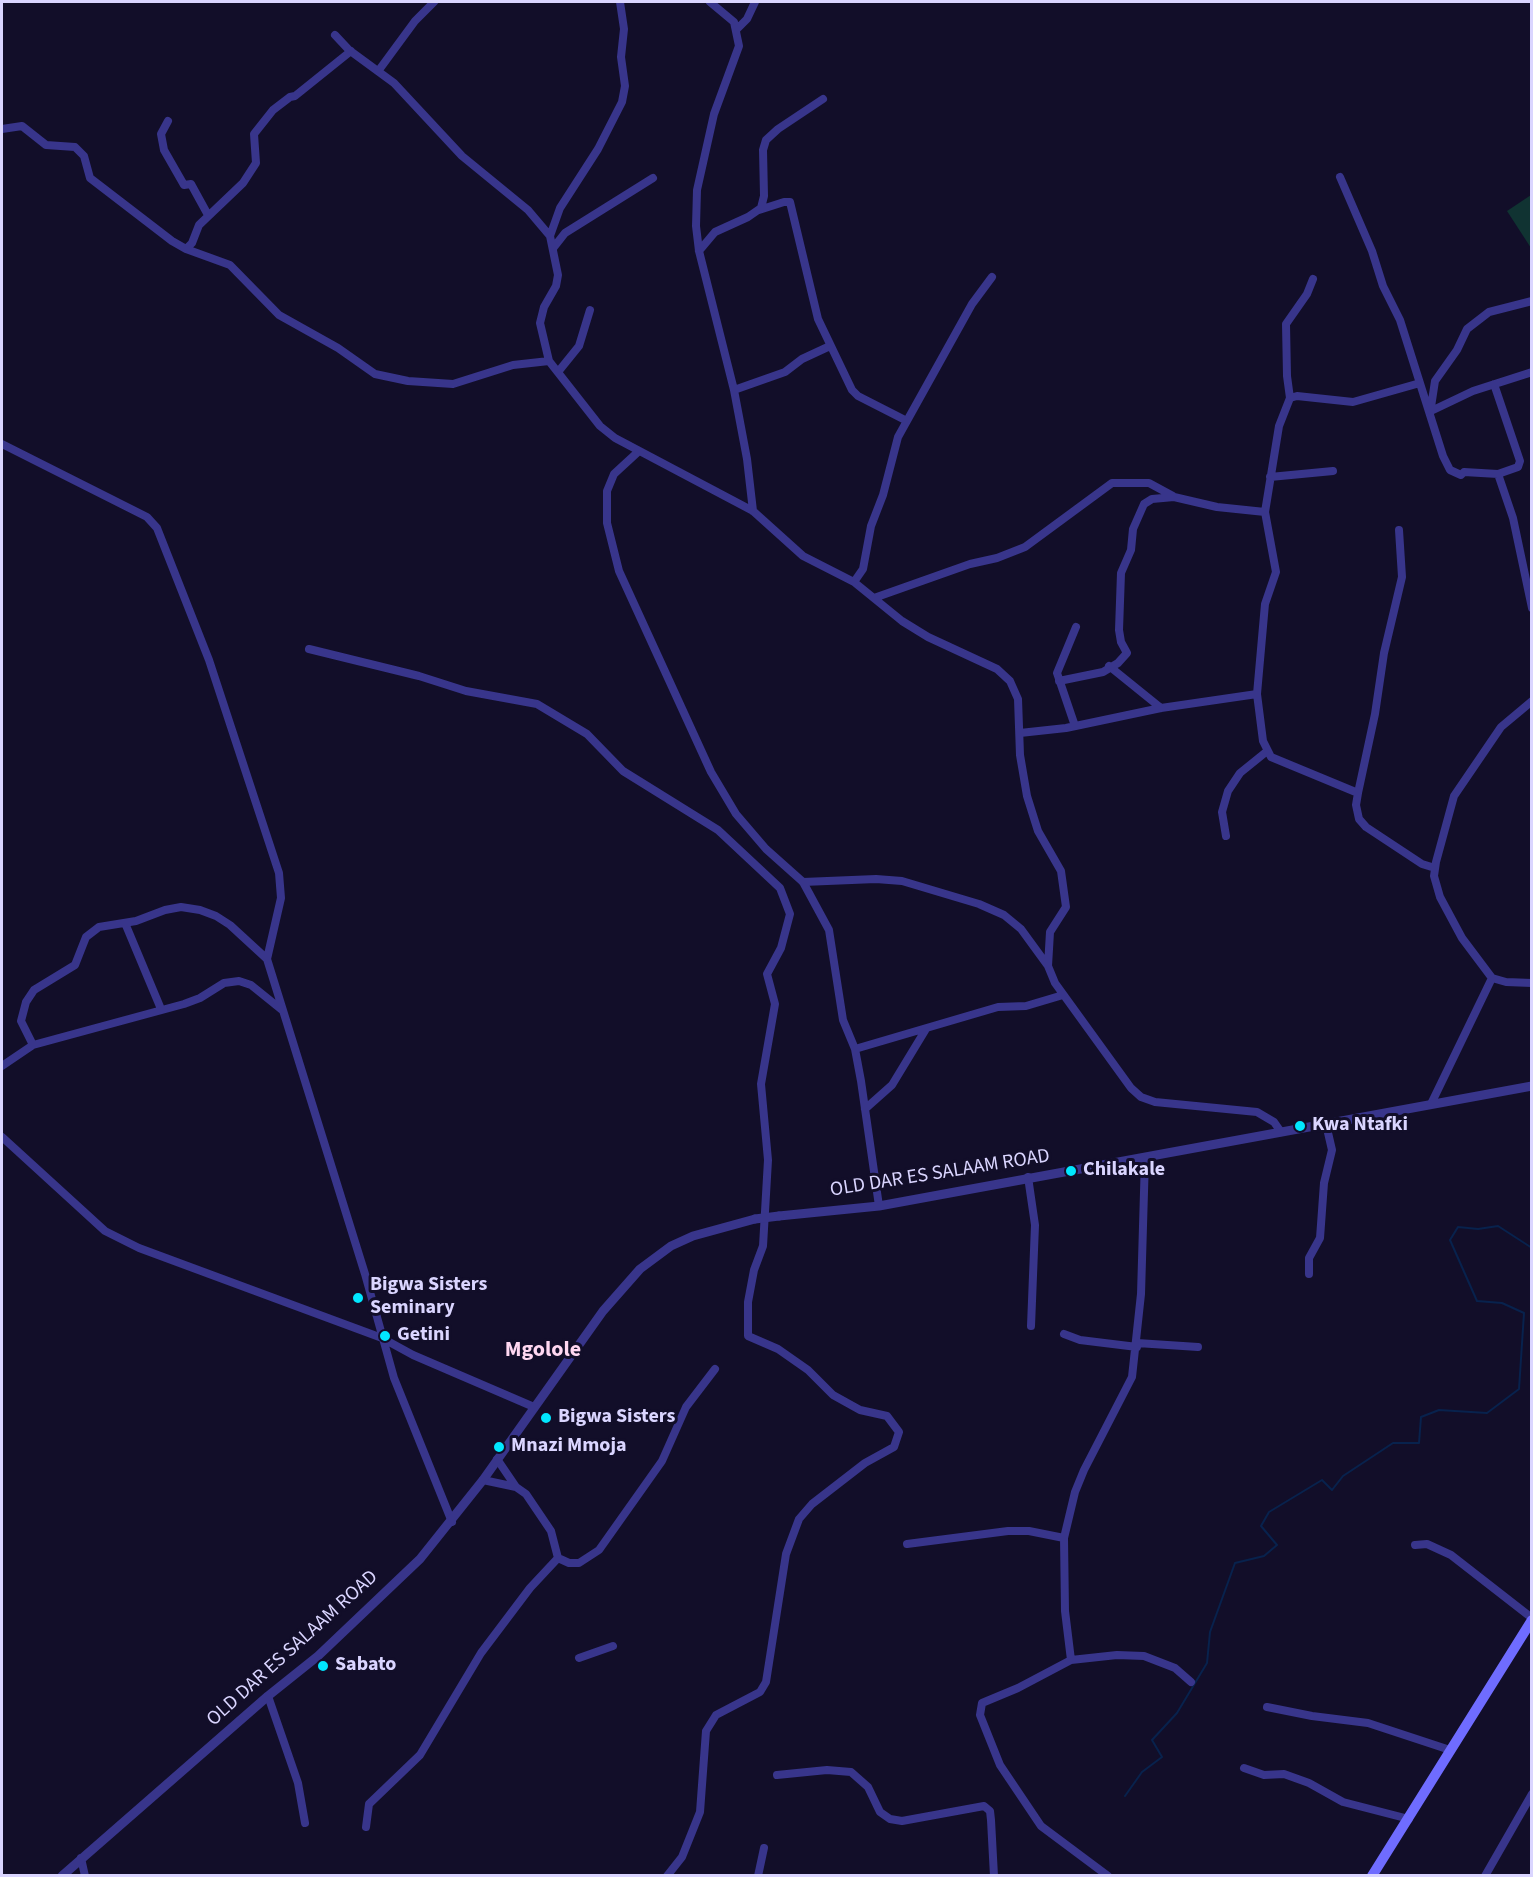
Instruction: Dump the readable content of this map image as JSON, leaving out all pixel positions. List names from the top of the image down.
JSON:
{
  "streets": {
    "street": ["OLD DAR ES SALAAM ROAD"]
  },
  "districts": ["Mgolole"],
  "places": [
    "Kwa Ntafki",
    "Chilakale",
    "Bigwa Sisters Seminary",
    "Getini",
    "Bigwa Sisters",
    "Mnazi Mmoja",
    "Sabato"
  ]
}
